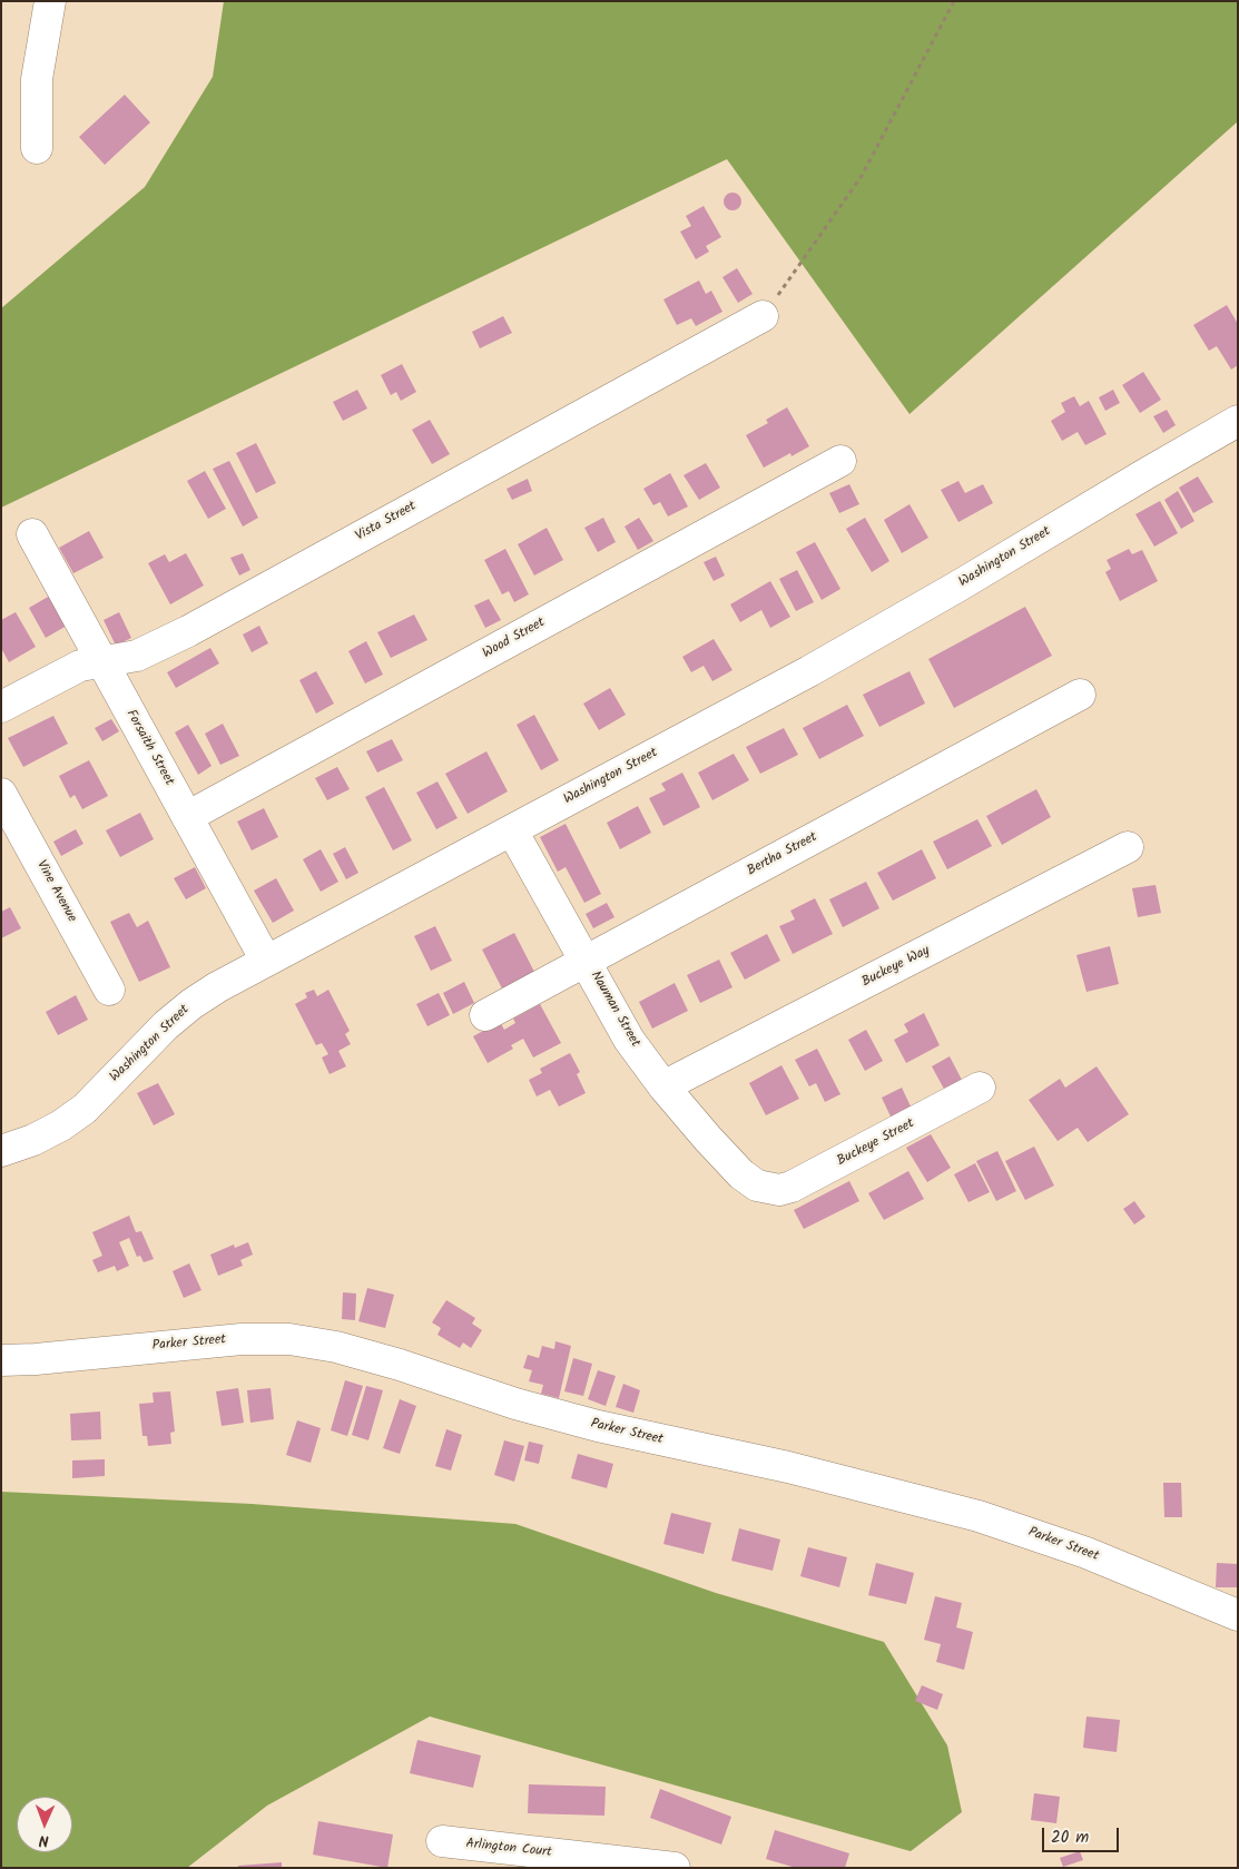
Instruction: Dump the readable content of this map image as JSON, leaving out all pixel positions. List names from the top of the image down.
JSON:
{
  "streets": {
    "street": [
      "Vista Street",
      "Washington Street",
      "Wood Street",
      "Forsaith Street",
      "Bertha Street",
      "Vine Avenue",
      "Buckeye Way",
      "Nauman Street",
      "Buckeye Street",
      "Parker Street",
      "Arlington Court"
    ]
  },
  "crossings": [
    ["Vista Street", "Forsaith Street"],
    ["Washington Street", "Forsaith Street"],
    ["Washington Street", "Nauman Street"],
    ["Wood Street", "Forsaith Street"],
    ["Bertha Street", "Nauman Street"],
    ["Buckeye Way", "Nauman Street"],
    ["Nauman Street", "Buckeye Street"]
  ],
  "scale_bar": "20 m",
  "north": "bottom"
}
